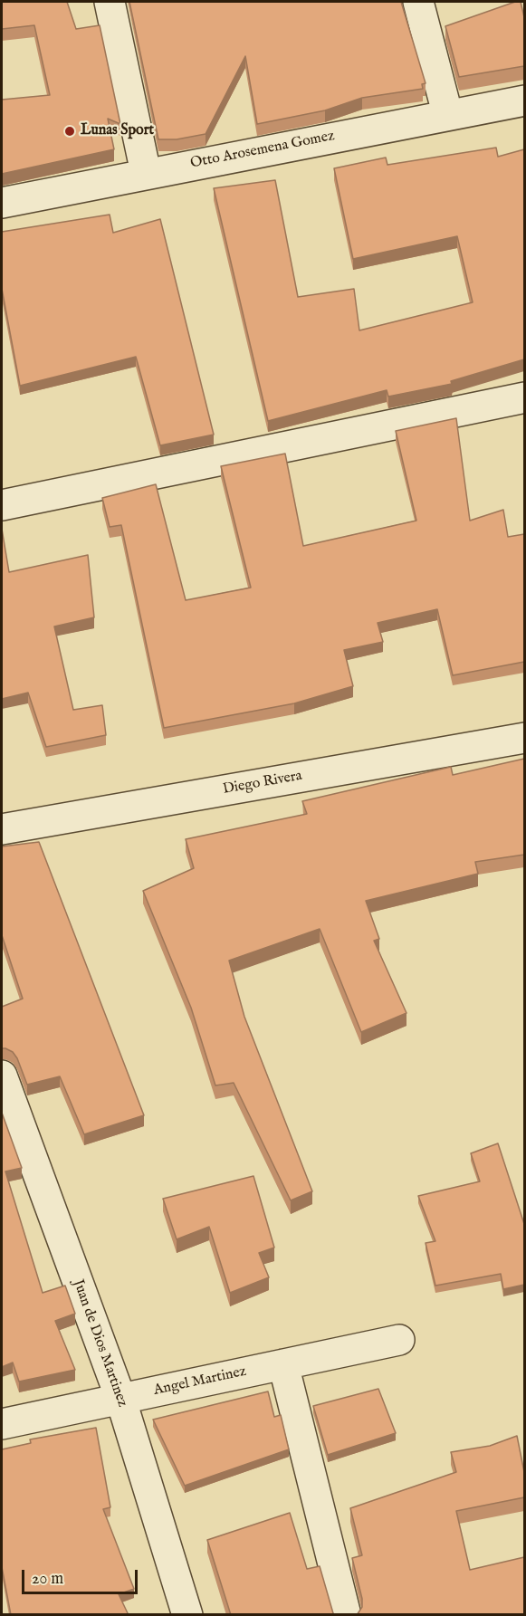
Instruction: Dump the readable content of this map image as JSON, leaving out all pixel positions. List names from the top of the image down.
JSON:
{
  "streets": {
    "street": [
      "Otto Arosemena Gomez",
      "Diego Rivera",
      "Juan de Dios Martinez",
      "Angel Martinez"
    ]
  },
  "crossings": [
    ["Juan de Dios Martinez", "Angel Martinez"]
  ],
  "places": ["Lunas Sport"],
  "scale_bar": "20 m"
}
